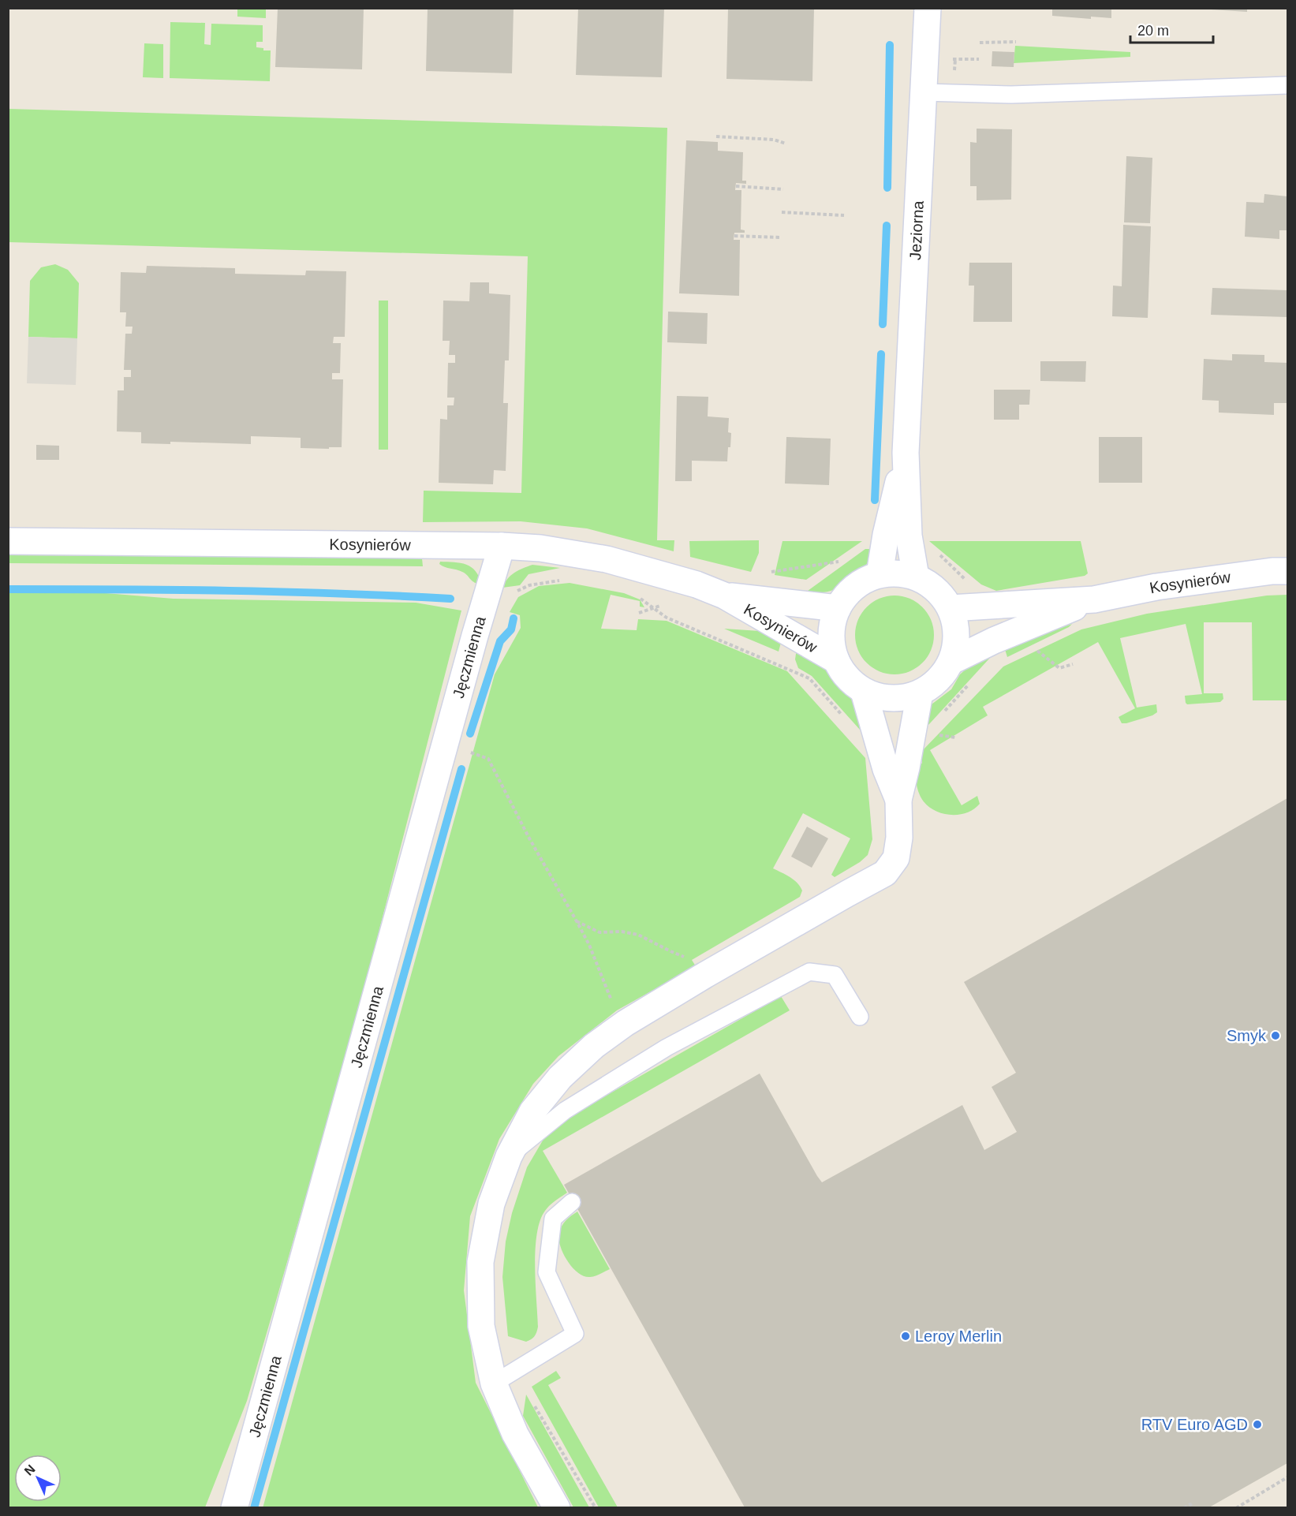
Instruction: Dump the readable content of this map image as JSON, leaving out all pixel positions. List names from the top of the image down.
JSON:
{
  "streets": {
    "street": ["Jeziorna", "Kosynierów", "Jęczmienna"]
  },
  "crossings": [
    ["Jeziorna", "Kosynierów"],
    ["Kosynierów", "Jęczmienna"]
  ],
  "places": ["Smyk", "Leroy Merlin", "RTV Euro AGD"],
  "scale_bar": "20 m",
  "north": "top left"
}
